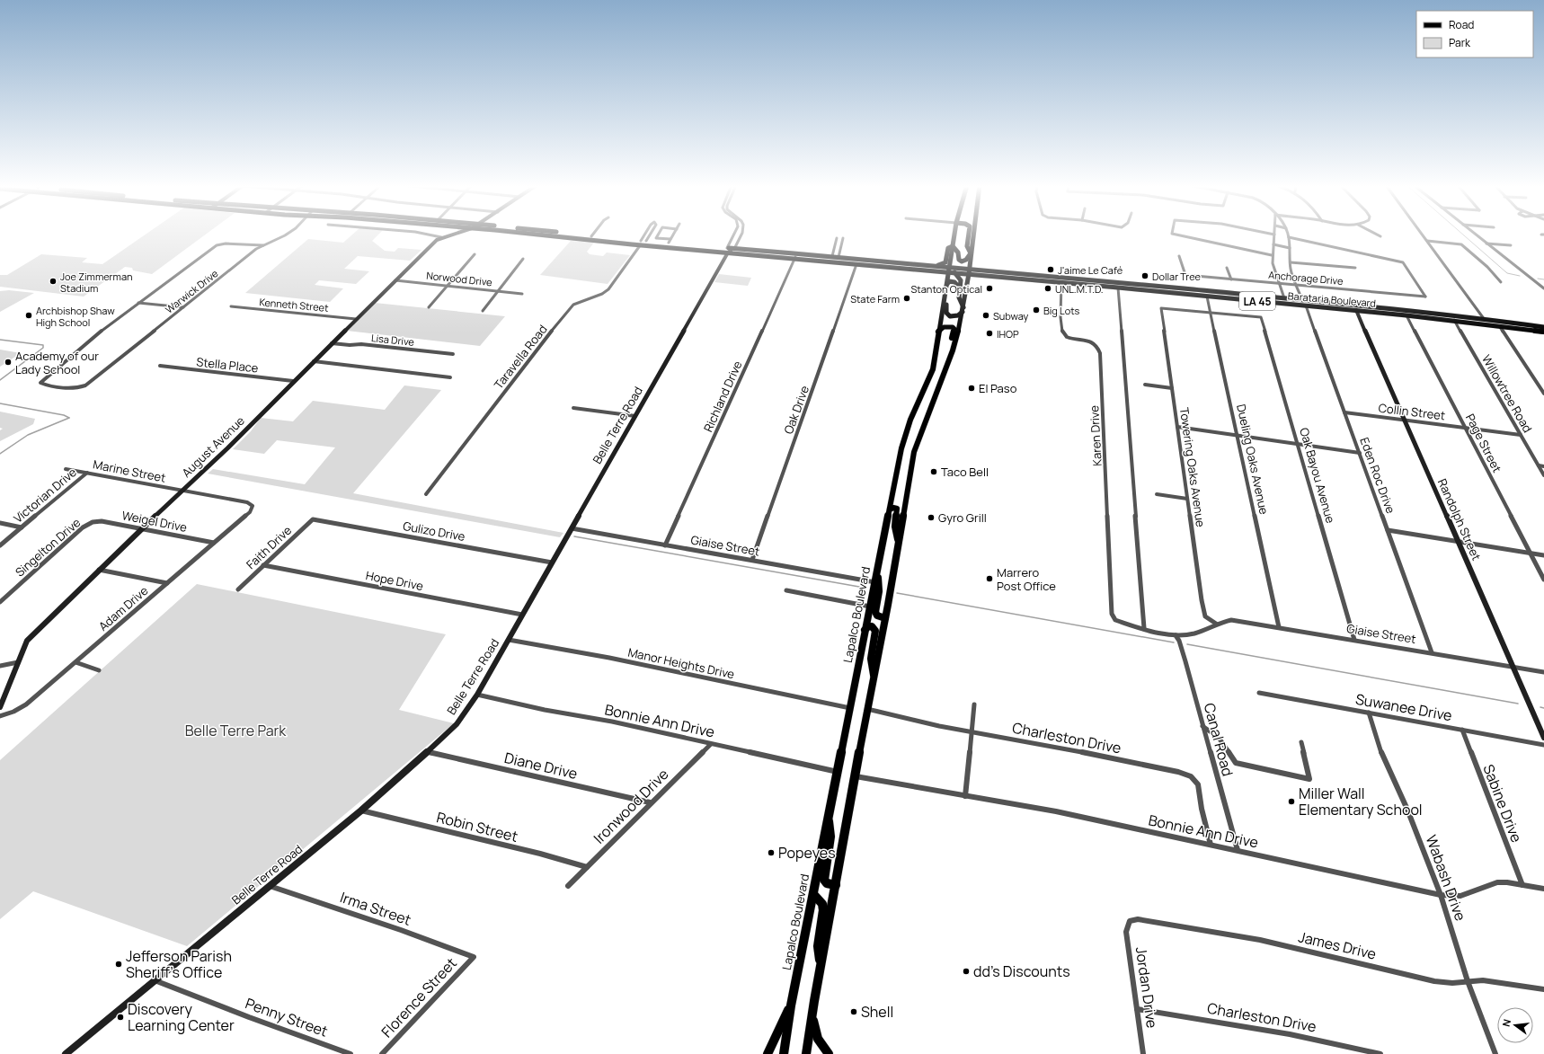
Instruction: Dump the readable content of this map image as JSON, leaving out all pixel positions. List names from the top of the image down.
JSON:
{
  "streets": {
    "main road": ["Barataria Boulevard", "LA 45", "Lapalco Boulevard"],
    "street": [
      "Anchorage Drive",
      "Norwood Drive",
      "Warwick Drive",
      "Kenneth Street",
      "Lisa Drive",
      "Taravella Road",
      "Stella Place",
      "Willowtree Road",
      "Richland Drive",
      "Oak Drive",
      "Collin Street",
      "Belle Terre Road",
      "Karen Drive",
      "Page Street",
      "August Avenue",
      "Dueling Oaks Avenue",
      "Towering Oaks Avenue",
      "Marine Street",
      "Oak Bayou Avenue",
      "Eden Roc Drive",
      "Victorian Drive",
      "Randolph Street",
      "Weigel Drive",
      "Gulizo Drive",
      "Giaise Street",
      "Singelton Drive",
      "Faith Drive",
      "Hope Drive",
      "Adam Drive",
      "Manor Heights Drive",
      "Suwanee Drive",
      "Bonnie Ann Drive",
      "Charleston Drive",
      "Canal Road",
      "Diane Drive",
      "Sabine Drive",
      "Ironwood Drive",
      "Robin Street",
      "Wabash Drive",
      "Irma Street",
      "James Drive",
      "Jordan Drive",
      "Florence Street",
      "Penny Street"
    ]
  },
  "crossings": [
    ["Norwood Drive", "August Avenue"],
    ["Barataria Boulevard", "Taravella Road"],
    ["Barataria Boulevard", "Willowtree Road"],
    ["Barataria Boulevard", "Richland Drive"],
    ["Barataria Boulevard", "Oak Drive"],
    ["Barataria Boulevard", "Belle Terre Road"],
    ["Barataria Boulevard", "Karen Drive"],
    ["Barataria Boulevard", "Page Street"],
    ["Barataria Boulevard", "Dueling Oaks Avenue"],
    ["Barataria Boulevard", "Eden Roc Drive"],
    ["Barataria Boulevard", "Randolph Street"],
    ["Barataria Boulevard", "Lapalco Boulevard"],
    ["Kenneth Street", "August Avenue"],
    ["Lisa Drive", "August Avenue"],
    ["Stella Place", "August Avenue"],
    ["Willowtree Road", "Collin Street"],
    ["Richland Drive", "Giaise Street"],
    ["Oak Drive", "Giaise Street"],
    ["Collin Street", "Page Street"],
    ["Collin Street", "Eden Roc Drive"],
    ["Collin Street", "Randolph Street"],
    ["Belle Terre Road", "Gulizo Drive"],
    ["Belle Terre Road", "Giaise Street"],
    ["Belle Terre Road", "Hope Drive"],
    ["Belle Terre Road", "Manor Heights Drive"],
    ["Belle Terre Road", "Bonnie Ann Drive"],
    ["Belle Terre Road", "Diane Drive"],
    ["Belle Terre Road", "Robin Street"],
    ["Belle Terre Road", "Irma Street"],
    ["Belle Terre Road", "Penny Street"],
    ["Karen Drive", "Giaise Street"],
    ["August Avenue", "Marine Street"],
    ["August Avenue", "Weigel Drive"],
    ["Dueling Oaks Avenue", "Towering Oaks Avenue"],
    ["Dueling Oaks Avenue", "Oak Bayou Avenue"],
    ["Dueling Oaks Avenue", "Giaise Street"],
    ["Towering Oaks Avenue", "Oak Bayou Avenue"],
    ["Towering Oaks Avenue", "Giaise Street"],
    ["Marine Street", "Victorian Drive"],
    ["Marine Street", "Adam Drive"],
    ["Oak Bayou Avenue", "Giaise Street"],
    ["Eden Roc Drive", "Giaise Street"],
    ["Randolph Street", "Giaise Street"],
    ["Weigel Drive", "Singelton Drive"],
    ["Weigel Drive", "Adam Drive"],
    ["Gulizo Drive", "Faith Drive"],
    ["Giaise Street", "Lapalco Boulevard"],
    ["Giaise Street", "Canal Road"],
    ["Faith Drive", "Hope Drive"],
    ["Lapalco Boulevard", "Manor Heights Drive"],
    ["Lapalco Boulevard", "Bonnie Ann Drive"],
    ["Suwanee Drive", "Sabine Drive"],
    ["Suwanee Drive", "Wabash Drive"],
    ["Bonnie Ann Drive", "Charleston Drive"],
    ["Bonnie Ann Drive", "Canal Road"],
    ["Bonnie Ann Drive", "Sabine Drive"],
    ["Bonnie Ann Drive", "Ironwood Drive"],
    ["Bonnie Ann Drive", "Wabash Drive"],
    ["Charleston Drive", "Jordan Drive"],
    ["Diane Drive", "Ironwood Drive"],
    ["Ironwood Drive", "Robin Street"],
    ["Wabash Drive", "James Drive"],
    ["Irma Street", "Florence Street"],
    ["James Drive", "Jordan Drive"]
  ],
  "parks": ["Belle Terre Park"],
  "places": [
    "J'aime Le Café",
    "Dollar Tree",
    "Joe Zimmerman Stadium",
    "Stanton Optical",
    "UNL.M.T.D.",
    "State Farm",
    "Big Lots",
    "Archbishop Shaw High School",
    "Subway",
    "IHOP",
    "Academy of our Lady School",
    "El Paso",
    "Taco Bell",
    "Gyro Grill",
    "Marrero Post Office",
    "Miller Wall Elementary School",
    "Popeyes",
    "Jefferson Parish Sheriff's Office",
    "dd's Discounts",
    "Shell",
    "Discovery Learning Center"
  ],
  "legend": ["Road", "Park"],
  "north": "left"
}
